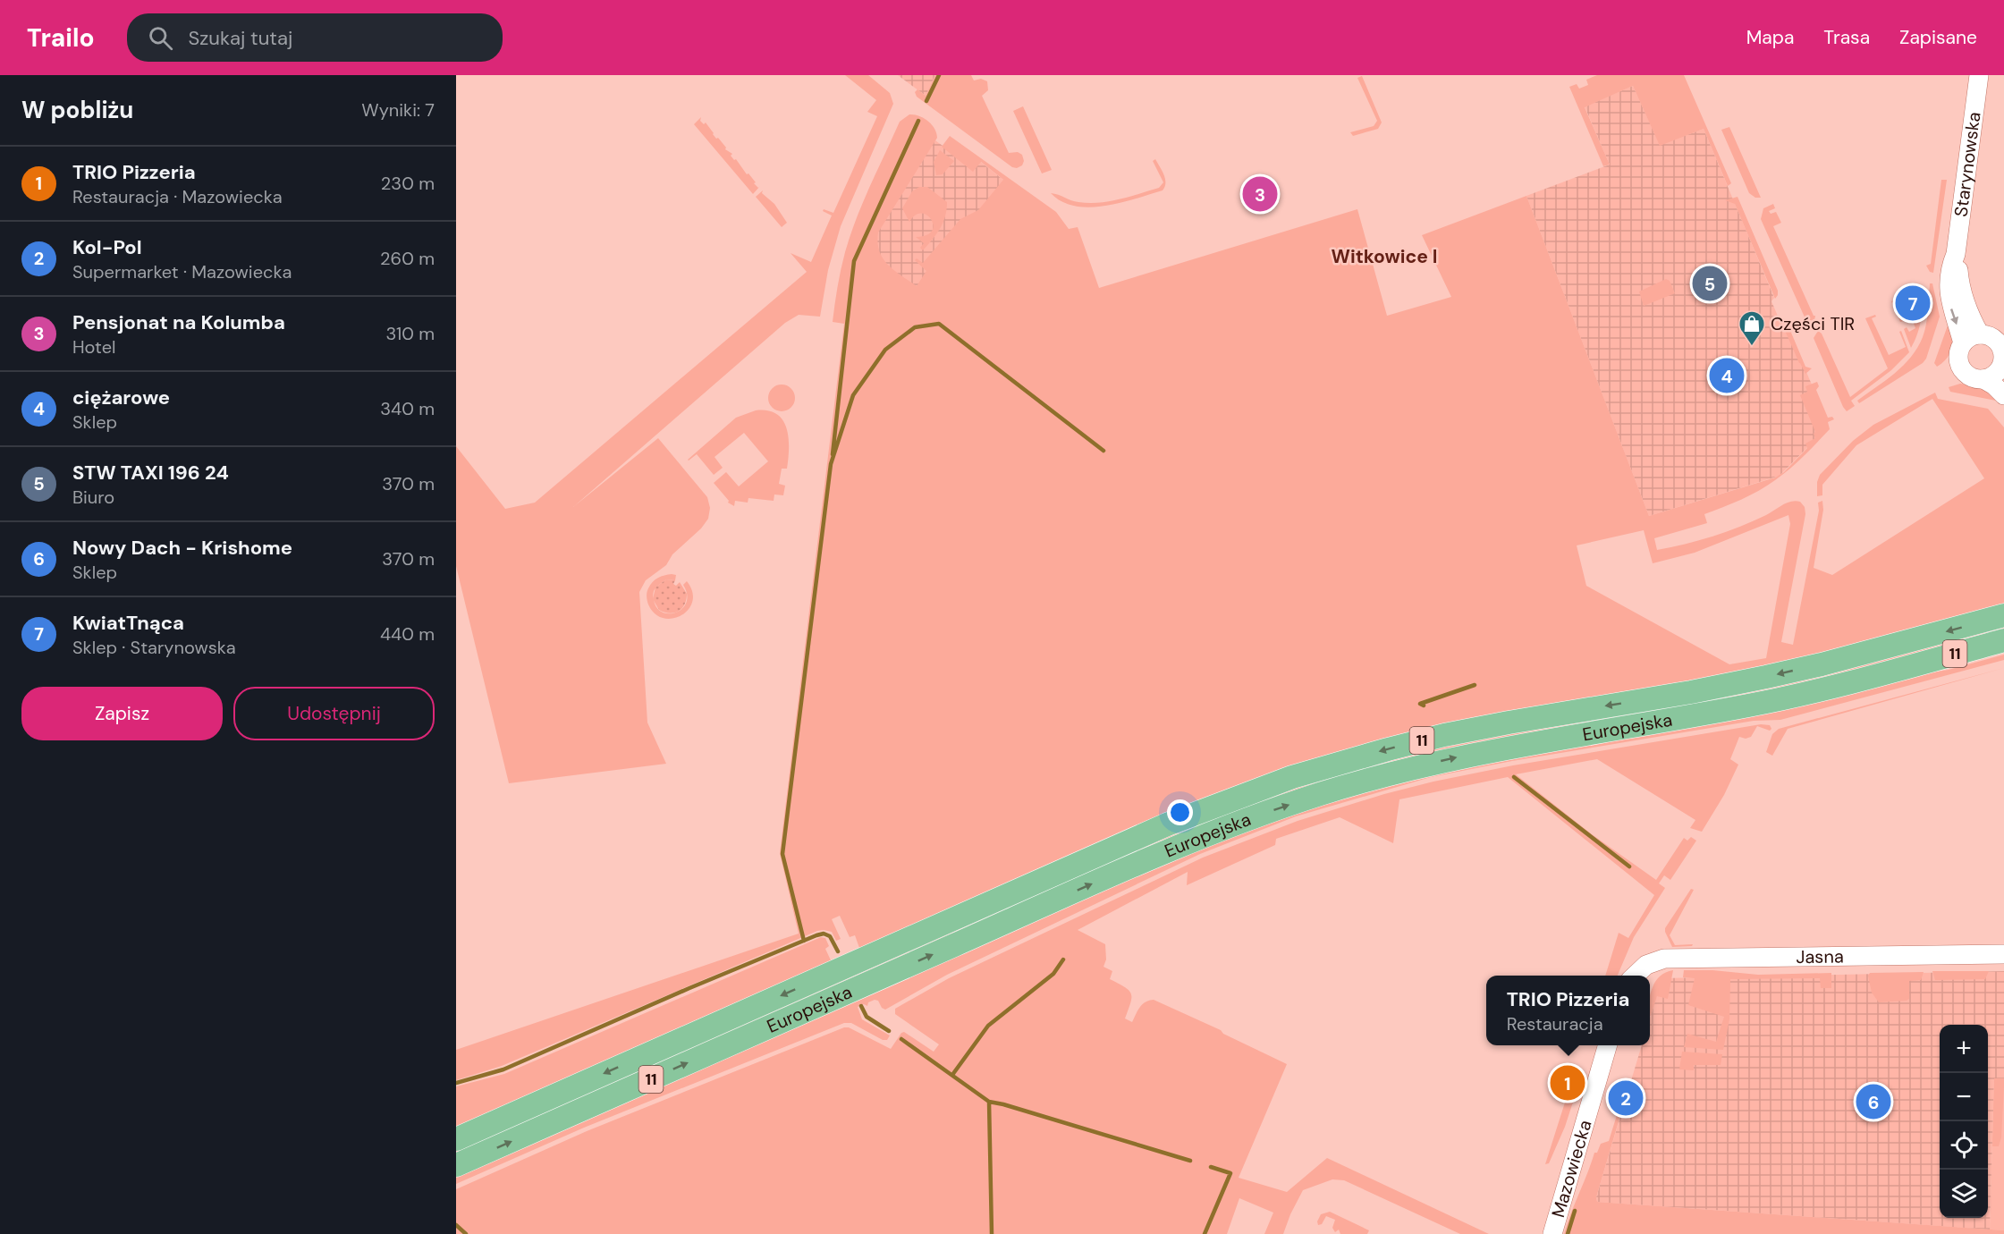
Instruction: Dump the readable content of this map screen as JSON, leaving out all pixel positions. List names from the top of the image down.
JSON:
{
  "streets": {
    "main road": ["11", "Europejska"],
    "street": ["Starynowska", "Jasna", "Mazowiecka"]
  },
  "districts": ["Witkowice I"],
  "places": {
    "shop": ["Części TIR"]
  },
  "page": {
    "header": "Trailo",
    "search": "Szukaj tutaj",
    "nav": ["Mapa", "Trasa", "Zapisane"],
    "heading": ["W pobliżu", "Wyniki: 7"],
    "list": [
      {
        "mark": "1",
        "name": "TRIO Pizzeria",
        "note": "Restauracja · Mazowiecka",
        "value": "230 m"
      },
      {
        "mark": "2",
        "name": "Kol-Pol",
        "note": "Supermarket · Mazowiecka",
        "value": "260 m"
      },
      {
        "mark": "3",
        "name": "Pensjonat na Kolumba",
        "note": "Hotel",
        "value": "310 m"
      },
      {
        "mark": "4",
        "name": "ciężarowe",
        "note": "Sklep",
        "value": "340 m"
      },
      {
        "mark": "5",
        "name": "STW TAXI 196 24",
        "note": "Biuro",
        "value": "370 m"
      },
      {
        "mark": "6",
        "name": "Nowy Dach - Krishome",
        "note": "Sklep",
        "value": "370 m"
      },
      {
        "mark": "7",
        "name": "KwiatTnąca",
        "note": "Sklep · Starynowska",
        "value": "440 m"
      }
    ],
    "pins": [
      "3",
      "5",
      "7",
      "4",
      "1",
      "2",
      "6"
    ],
    "buttons": ["Zapisz", "Udostępnij"],
    "popup": ["TRIO Pizzeria", "Restauracja"],
    "map_buttons": ["+", "−"]
  }
}
